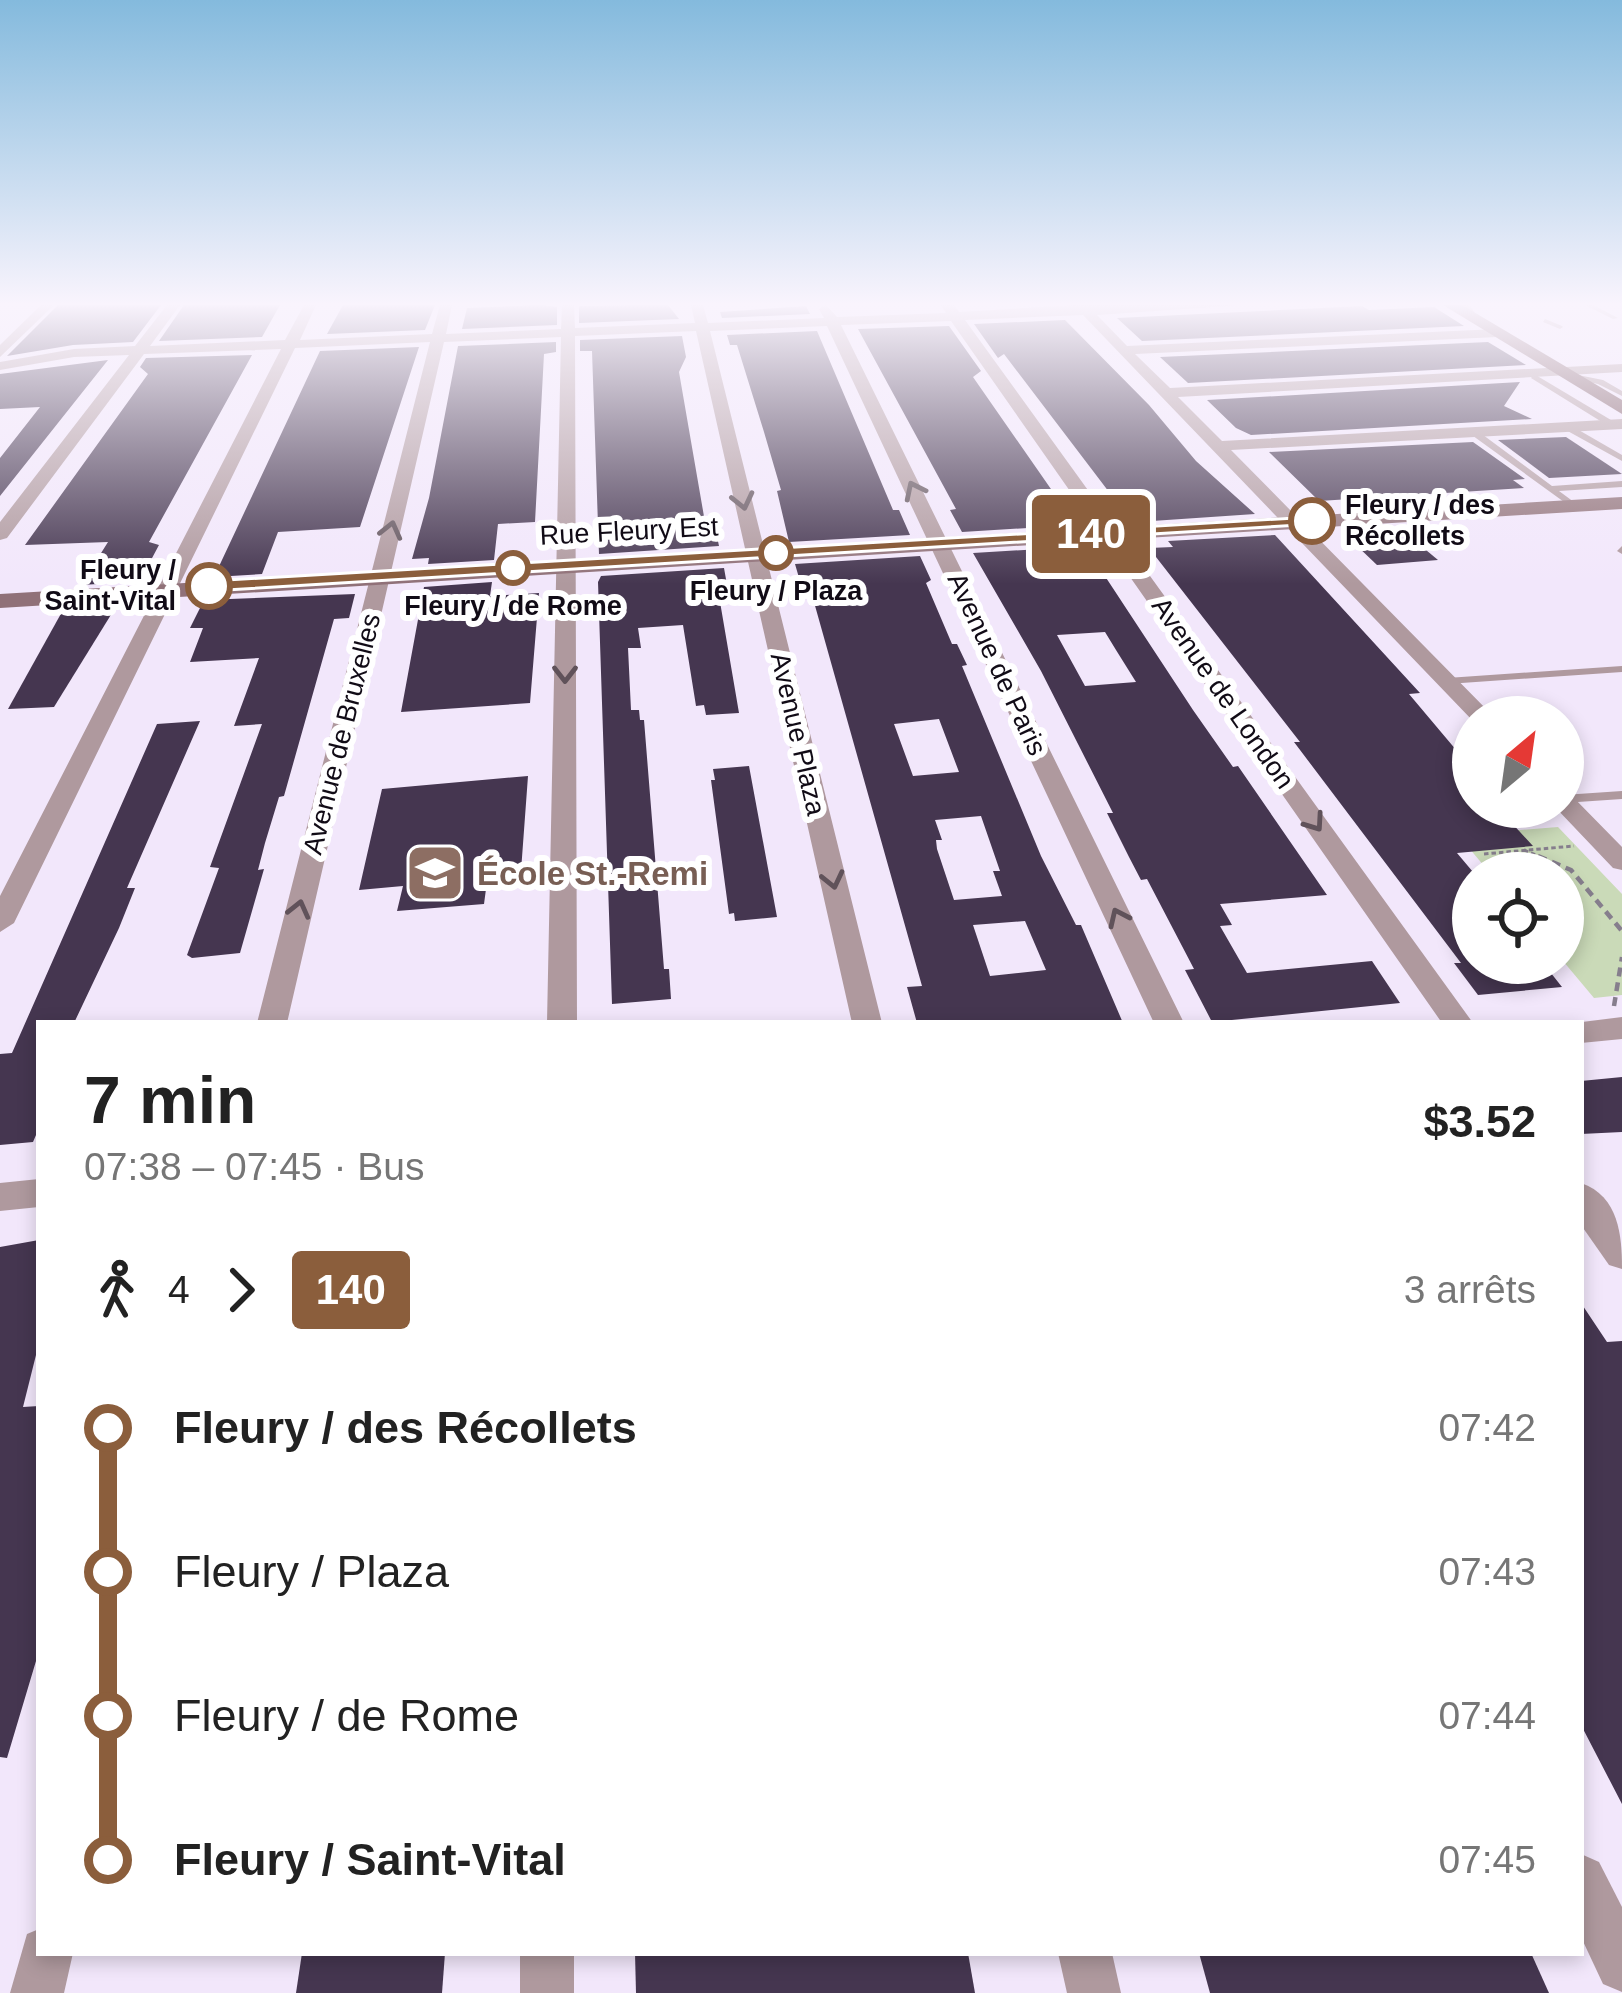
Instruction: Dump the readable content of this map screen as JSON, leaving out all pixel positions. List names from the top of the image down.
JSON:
{
  "streets": {
    "street": [
      "Rue Fleury Est",
      "Avenue de Paris",
      "Avenue de London",
      "Avenue de Bruxelles",
      "Avenue Plaza"
    ]
  },
  "crossings": [
    ["Rue Fleury Est", "Avenue de Paris"],
    ["Rue Fleury Est", "Avenue de London"],
    ["Rue Fleury Est", "Avenue de Bruxelles"],
    ["Rue Fleury Est", "Avenue Plaza"]
  ],
  "one_way": ["Avenue de Paris"],
  "places": {
    "other": [
      "Fleury / des Récollets",
      "Fleury / Plaza",
      "Fleury / de Rome",
      "Fleury / Saint-Vital"
    ],
    "school or university": ["École St.-Remi"]
  },
  "lines": ["bus line 140"],
  "north": "top right",
  "page": {
    "on_map": "140",
    "heading": ["7 min", "07:38 – 07:45 · Bus", "$3.52"],
    "legs": ["4", "140", "3 arrêts"],
    "list": [
      {
        "name": "Fleury / des Récollets",
        "value": "07:42"
      },
      {
        "name": "Fleury / Plaza",
        "value": "07:43"
      },
      {
        "name": "Fleury / de Rome",
        "value": "07:44"
      },
      {
        "name": "Fleury / Saint-Vital",
        "value": "07:45"
      }
    ]
  }
}
